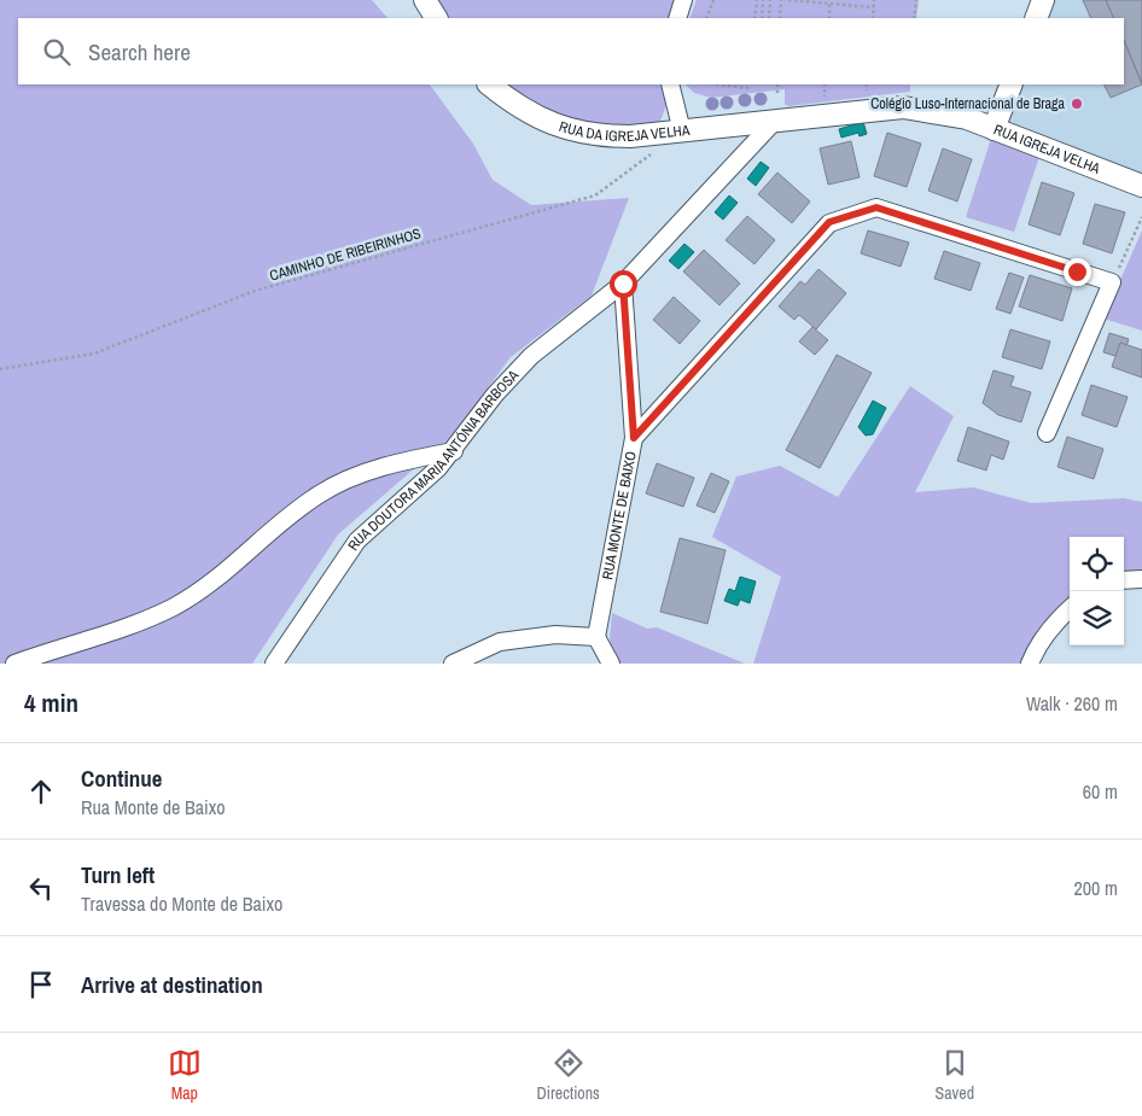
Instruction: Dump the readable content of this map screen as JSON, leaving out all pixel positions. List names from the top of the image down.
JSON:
{
  "streets": {
    "street": [
      "RUA DA IGREJA VELHA",
      "RUA IGREJA VELHA",
      "RUA DOUTORA MARIA ANTÓNIA BARBOSA",
      "RUA MONTE DE BAIXO"
    ],
    "path": ["CAMINHO DE RIBEIRINHOS"]
  },
  "crossings": [
    ["RUA DA IGREJA VELHA", "RUA IGREJA VELHA"],
    ["RUA DOUTORA MARIA ANTÓNIA BARBOSA", "RUA MONTE DE BAIXO"]
  ],
  "places": ["Colégio Luso-Internacional de Braga"],
  "page": {
    "search": "Search here",
    "heading": ["4 min", "Walk · 260 m"],
    "list": [
      ["Continue", "Rua Monte de Baixo", "60 m"],
      ["Turn left", "Travessa do Monte de Baixo", "200 m"],
      "Arrive at destination"
    ],
    "nav": ["Map", "Directions", "Saved"]
  }
}
